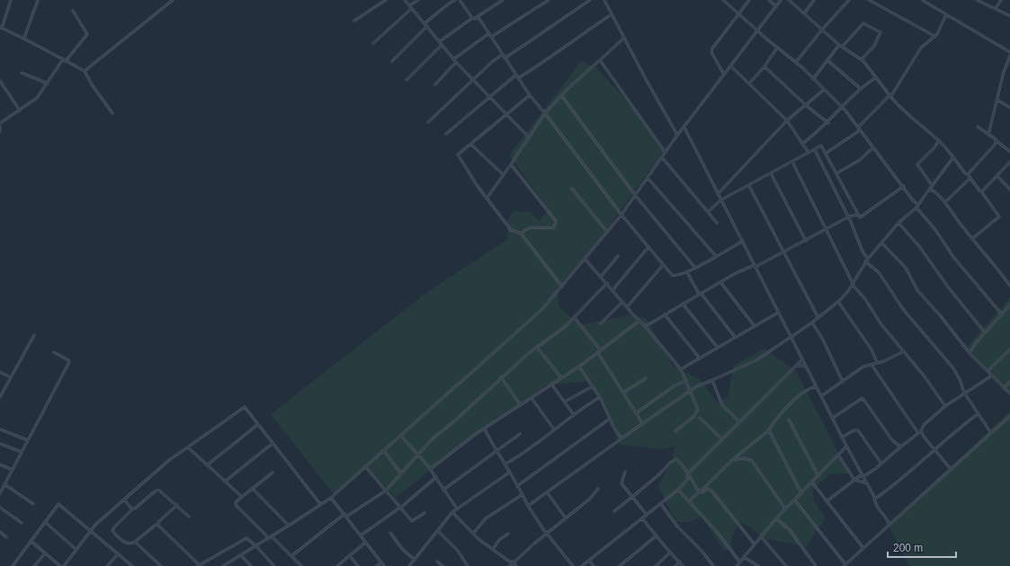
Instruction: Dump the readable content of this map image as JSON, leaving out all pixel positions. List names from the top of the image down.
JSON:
{
  "scale_bar": "200 m"
}
